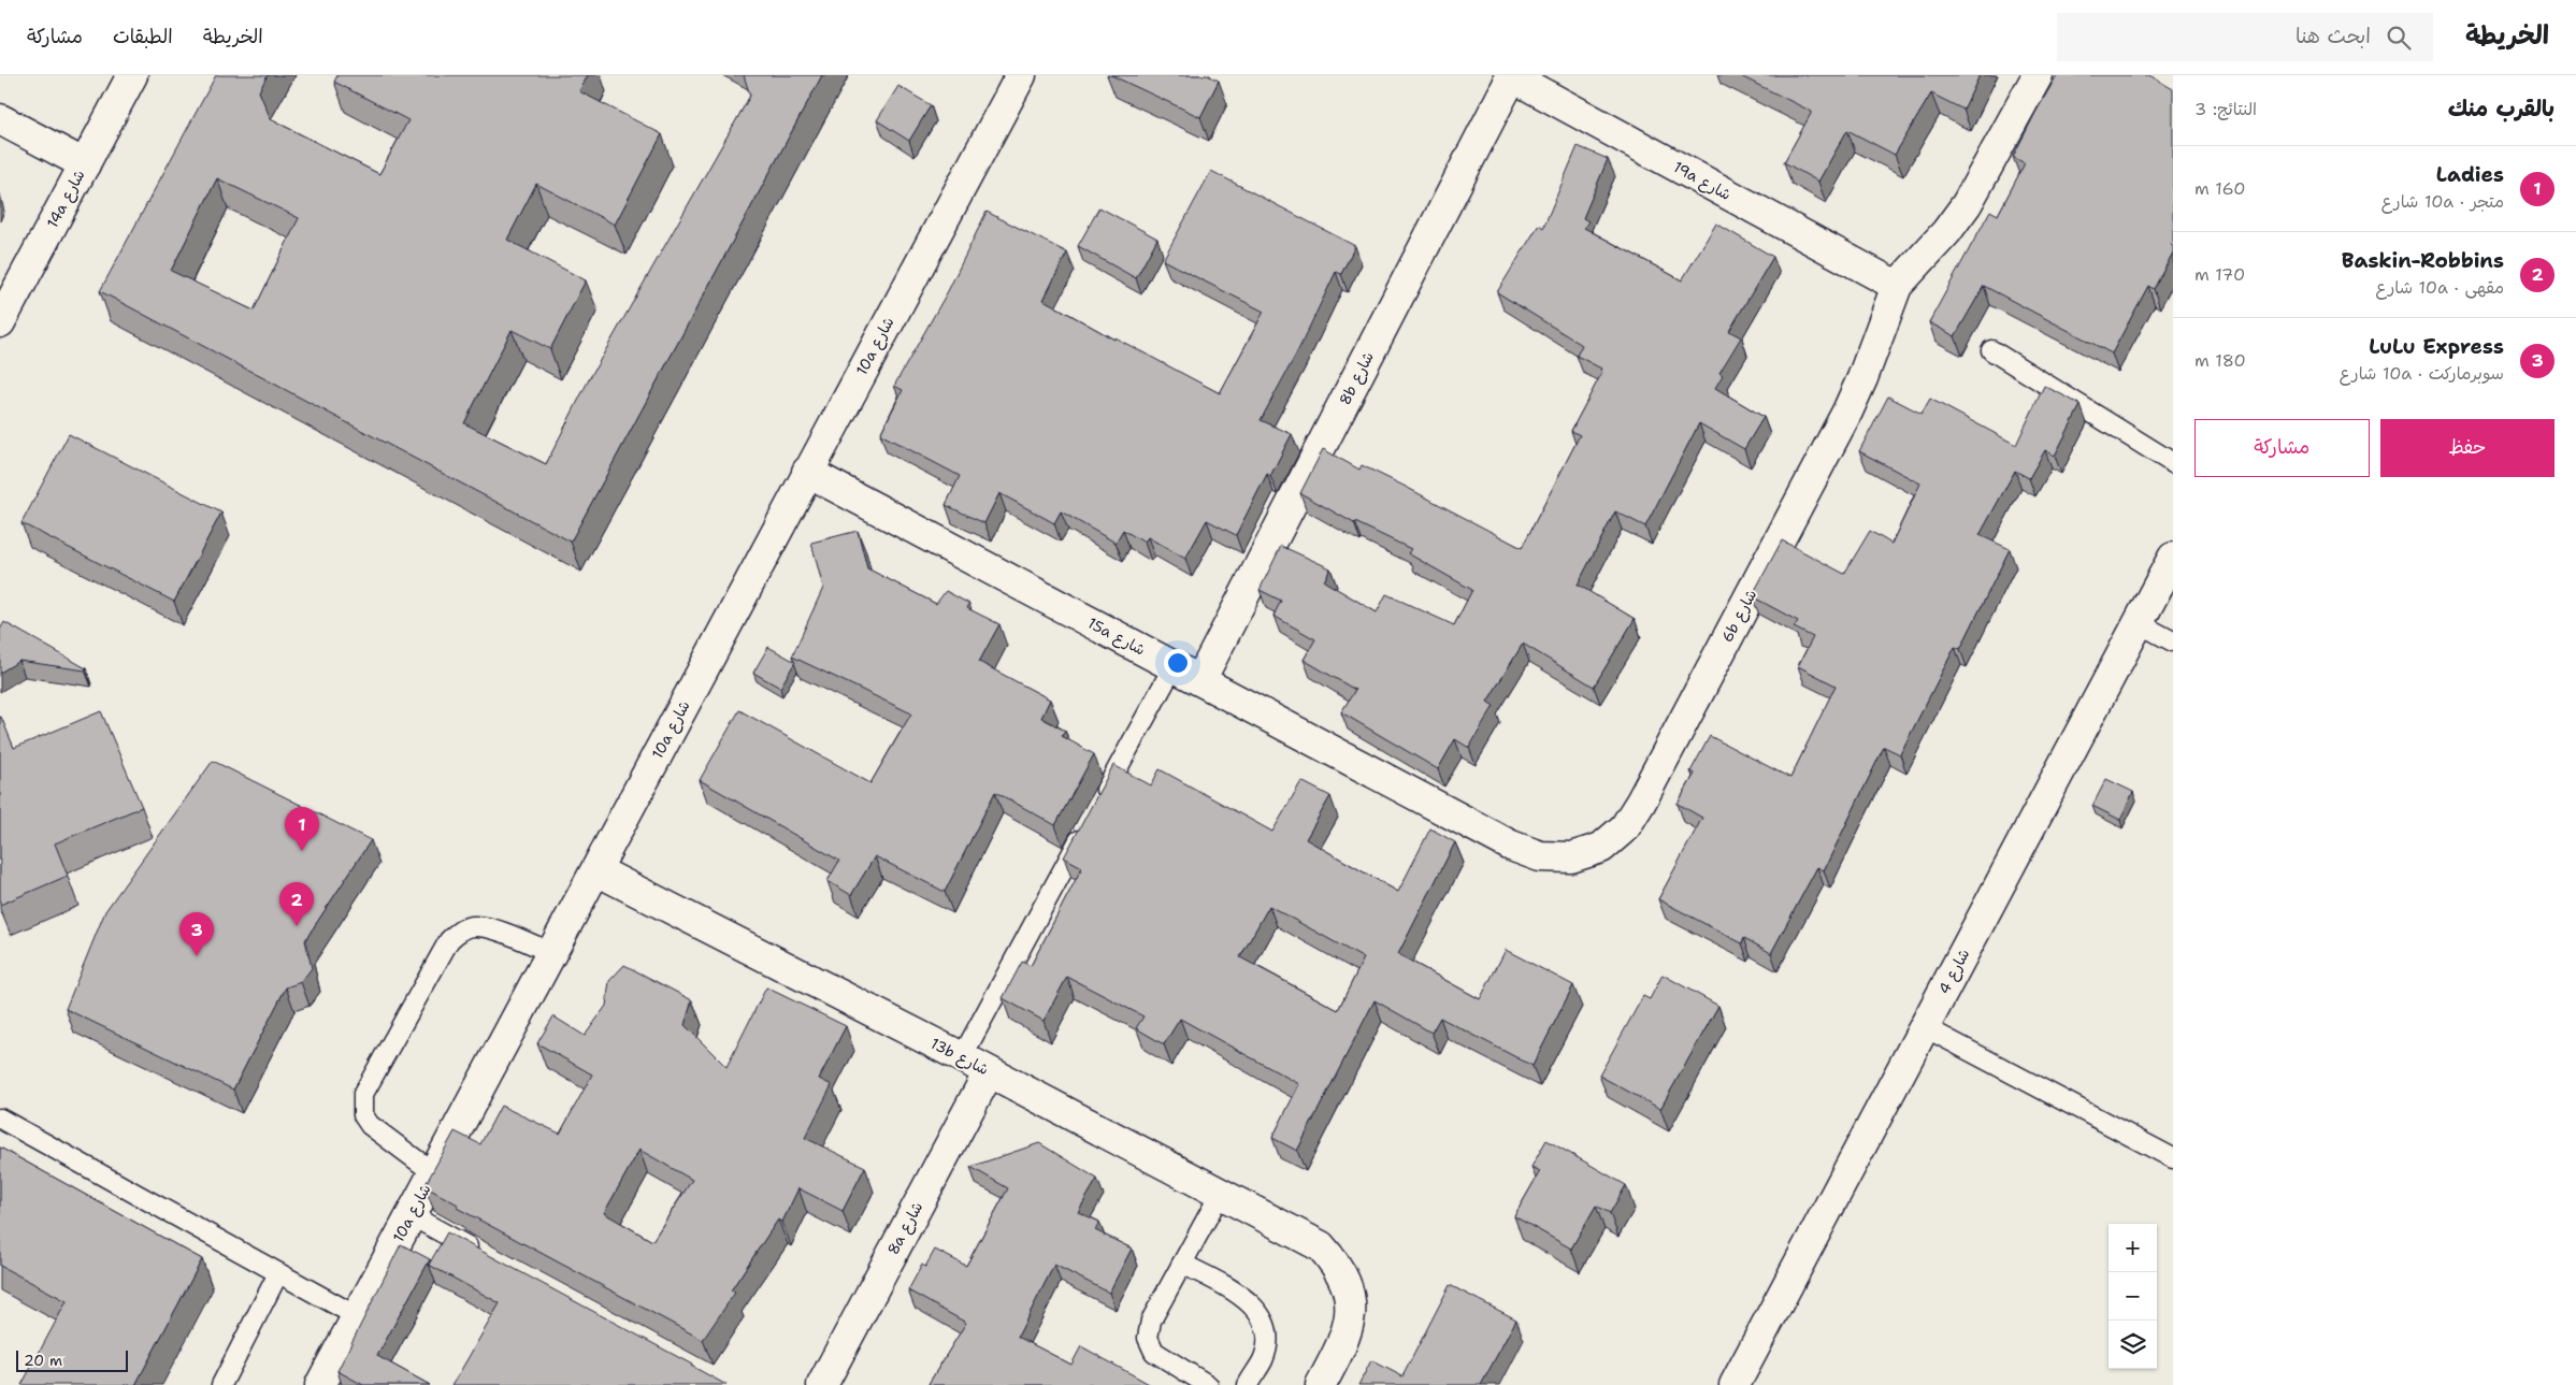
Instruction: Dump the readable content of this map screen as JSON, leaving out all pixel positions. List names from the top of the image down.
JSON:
{
  "streets": {
    "street": [
      "19a شارع",
      "14a شارع",
      "10a شارع",
      "8b شارع",
      "6b شارع",
      "15a شارع",
      "شارع 4",
      "13b شارع",
      "8a شارع"
    ]
  },
  "crossings": [
    ["19a شارع", "8b شارع"],
    ["19a شارع", "6b شارع"],
    ["10a شارع", "15a شارع"],
    ["10a شارع", "13b شارع"],
    ["8b شارع", "15a شارع"],
    ["6b شارع", "15a شارع"],
    ["13b شارع", "8a شارع"]
  ],
  "scale_bar": "20 m",
  "page": {
    "header": "الخريطة",
    "search": "ابحث هنا",
    "nav": ["الخريطة", "الطبقات", "مشاركة"],
    "heading": ["بالقرب منك", "النتائج: 3"],
    "list": [
      {
        "mark": "1",
        "name": "Ladies",
        "note": "متجر · 10a شارع",
        "value": "160 m"
      },
      {
        "mark": "2",
        "name": "Baskin-Robbins",
        "note": "مقهى · 10a شارع",
        "value": "170 m"
      },
      {
        "mark": "3",
        "name": "LuLu Express",
        "note": "سوبرماركت · 10a شارع",
        "value": "180 m"
      }
    ],
    "buttons": ["حفظ", "مشاركة"],
    "pins": ["1", "2", "3"],
    "map_buttons": ["+", "−"],
    "scale": "20 m"
  }
}
